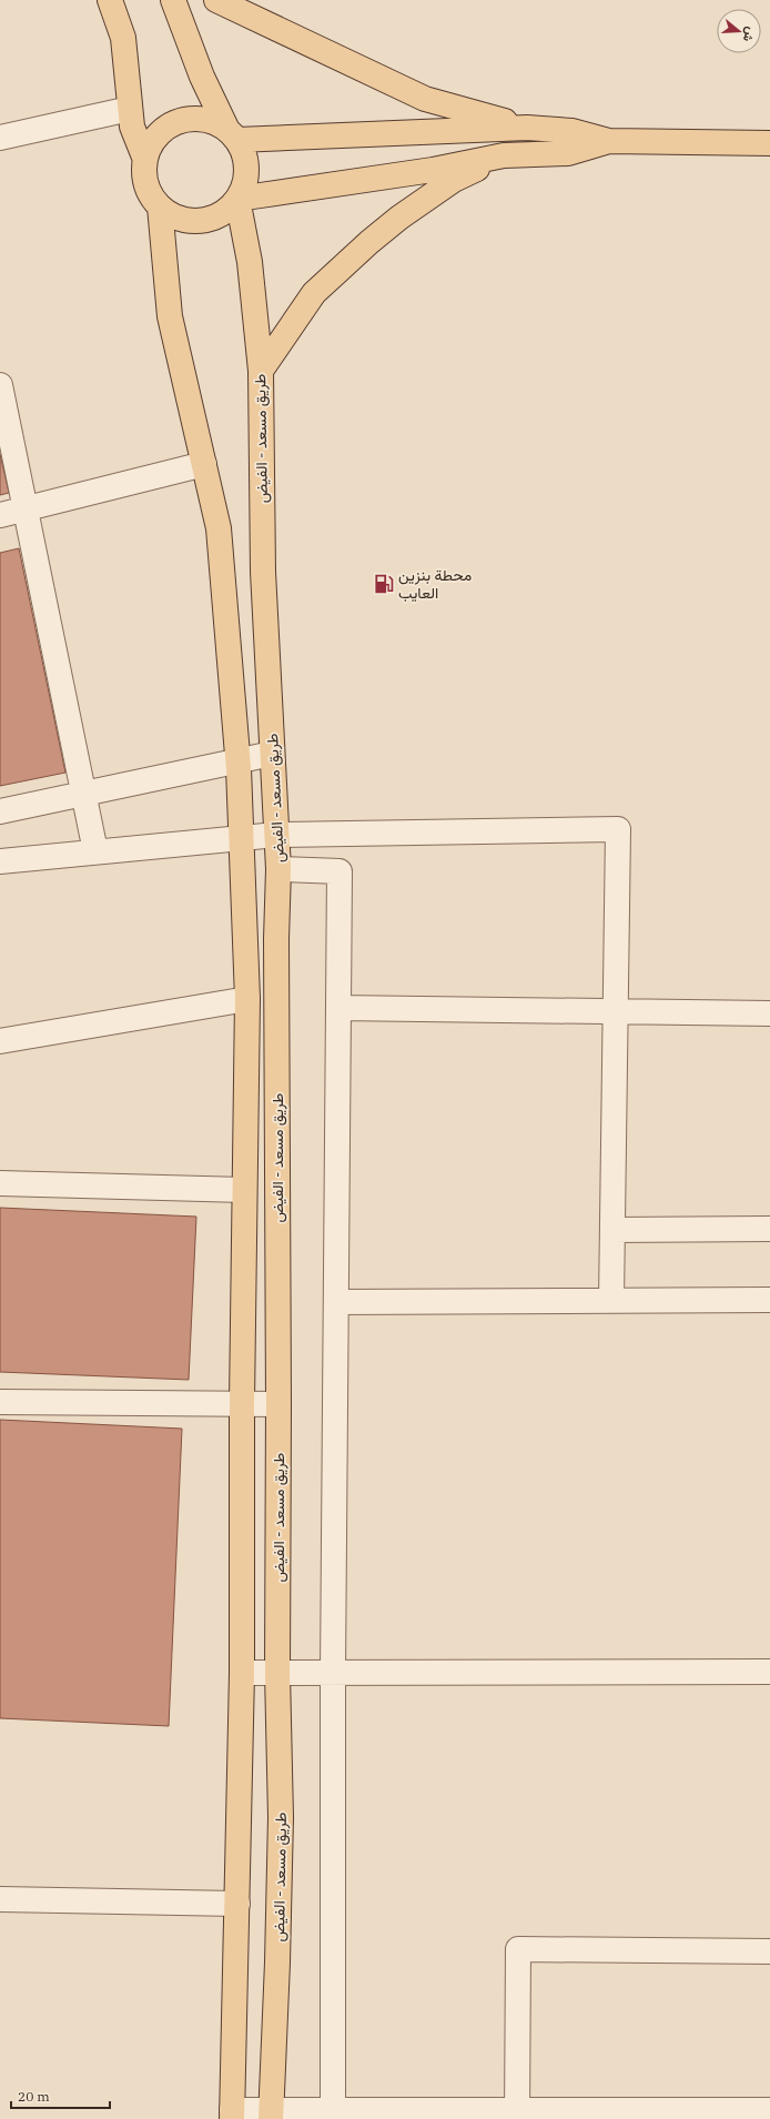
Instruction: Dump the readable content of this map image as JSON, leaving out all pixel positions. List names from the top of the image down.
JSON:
{
  "streets": {
    "main road": ["طريق مسعد - الفيض"]
  },
  "places": {
    "fuel station": ["محطة بنزين العايب"]
  },
  "scale_bar": "20 m",
  "north": "right"
}
